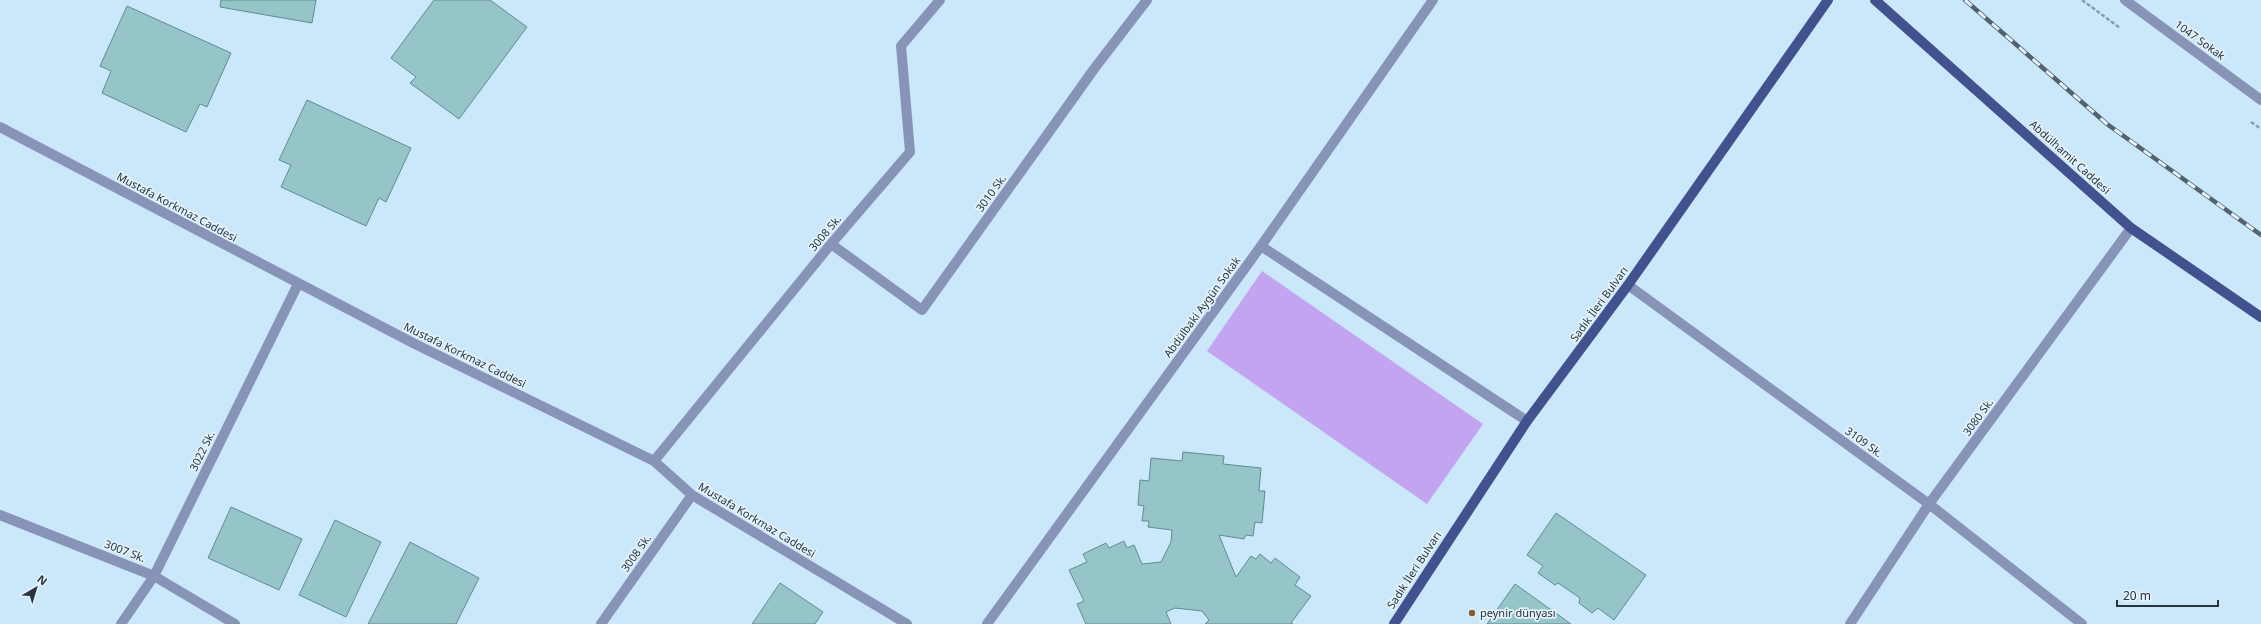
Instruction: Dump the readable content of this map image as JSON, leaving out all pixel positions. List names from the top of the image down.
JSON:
{
  "streets": {
    "main road": ["Abdülhamit Caddesi", "Sadık İleri Bulvarı"],
    "street": [
      "1047 Sokak",
      "3010 Sk.",
      "Mustafa Korkmaz Caddesi",
      "3008 Sk.",
      "Abdülbaki Aygün Sokak",
      "3080 Sk.",
      "3109 Sk.",
      "3022 Sk.",
      "3007 Sk."
    ]
  },
  "crossings": [
    ["Abdülhamit Caddesi", "3080 Sk."],
    ["3010 Sk.", "3008 Sk."],
    ["Mustafa Korkmaz Caddesi", "3008 Sk."],
    ["Mustafa Korkmaz Caddesi", "3022 Sk."],
    ["Sadık İleri Bulvarı", "3109 Sk."],
    ["3080 Sk.", "3109 Sk."],
    ["3022 Sk.", "3007 Sk."]
  ],
  "places": ["peynir dünyası"],
  "scale_bar": "20 m",
  "north": "top right"
}
